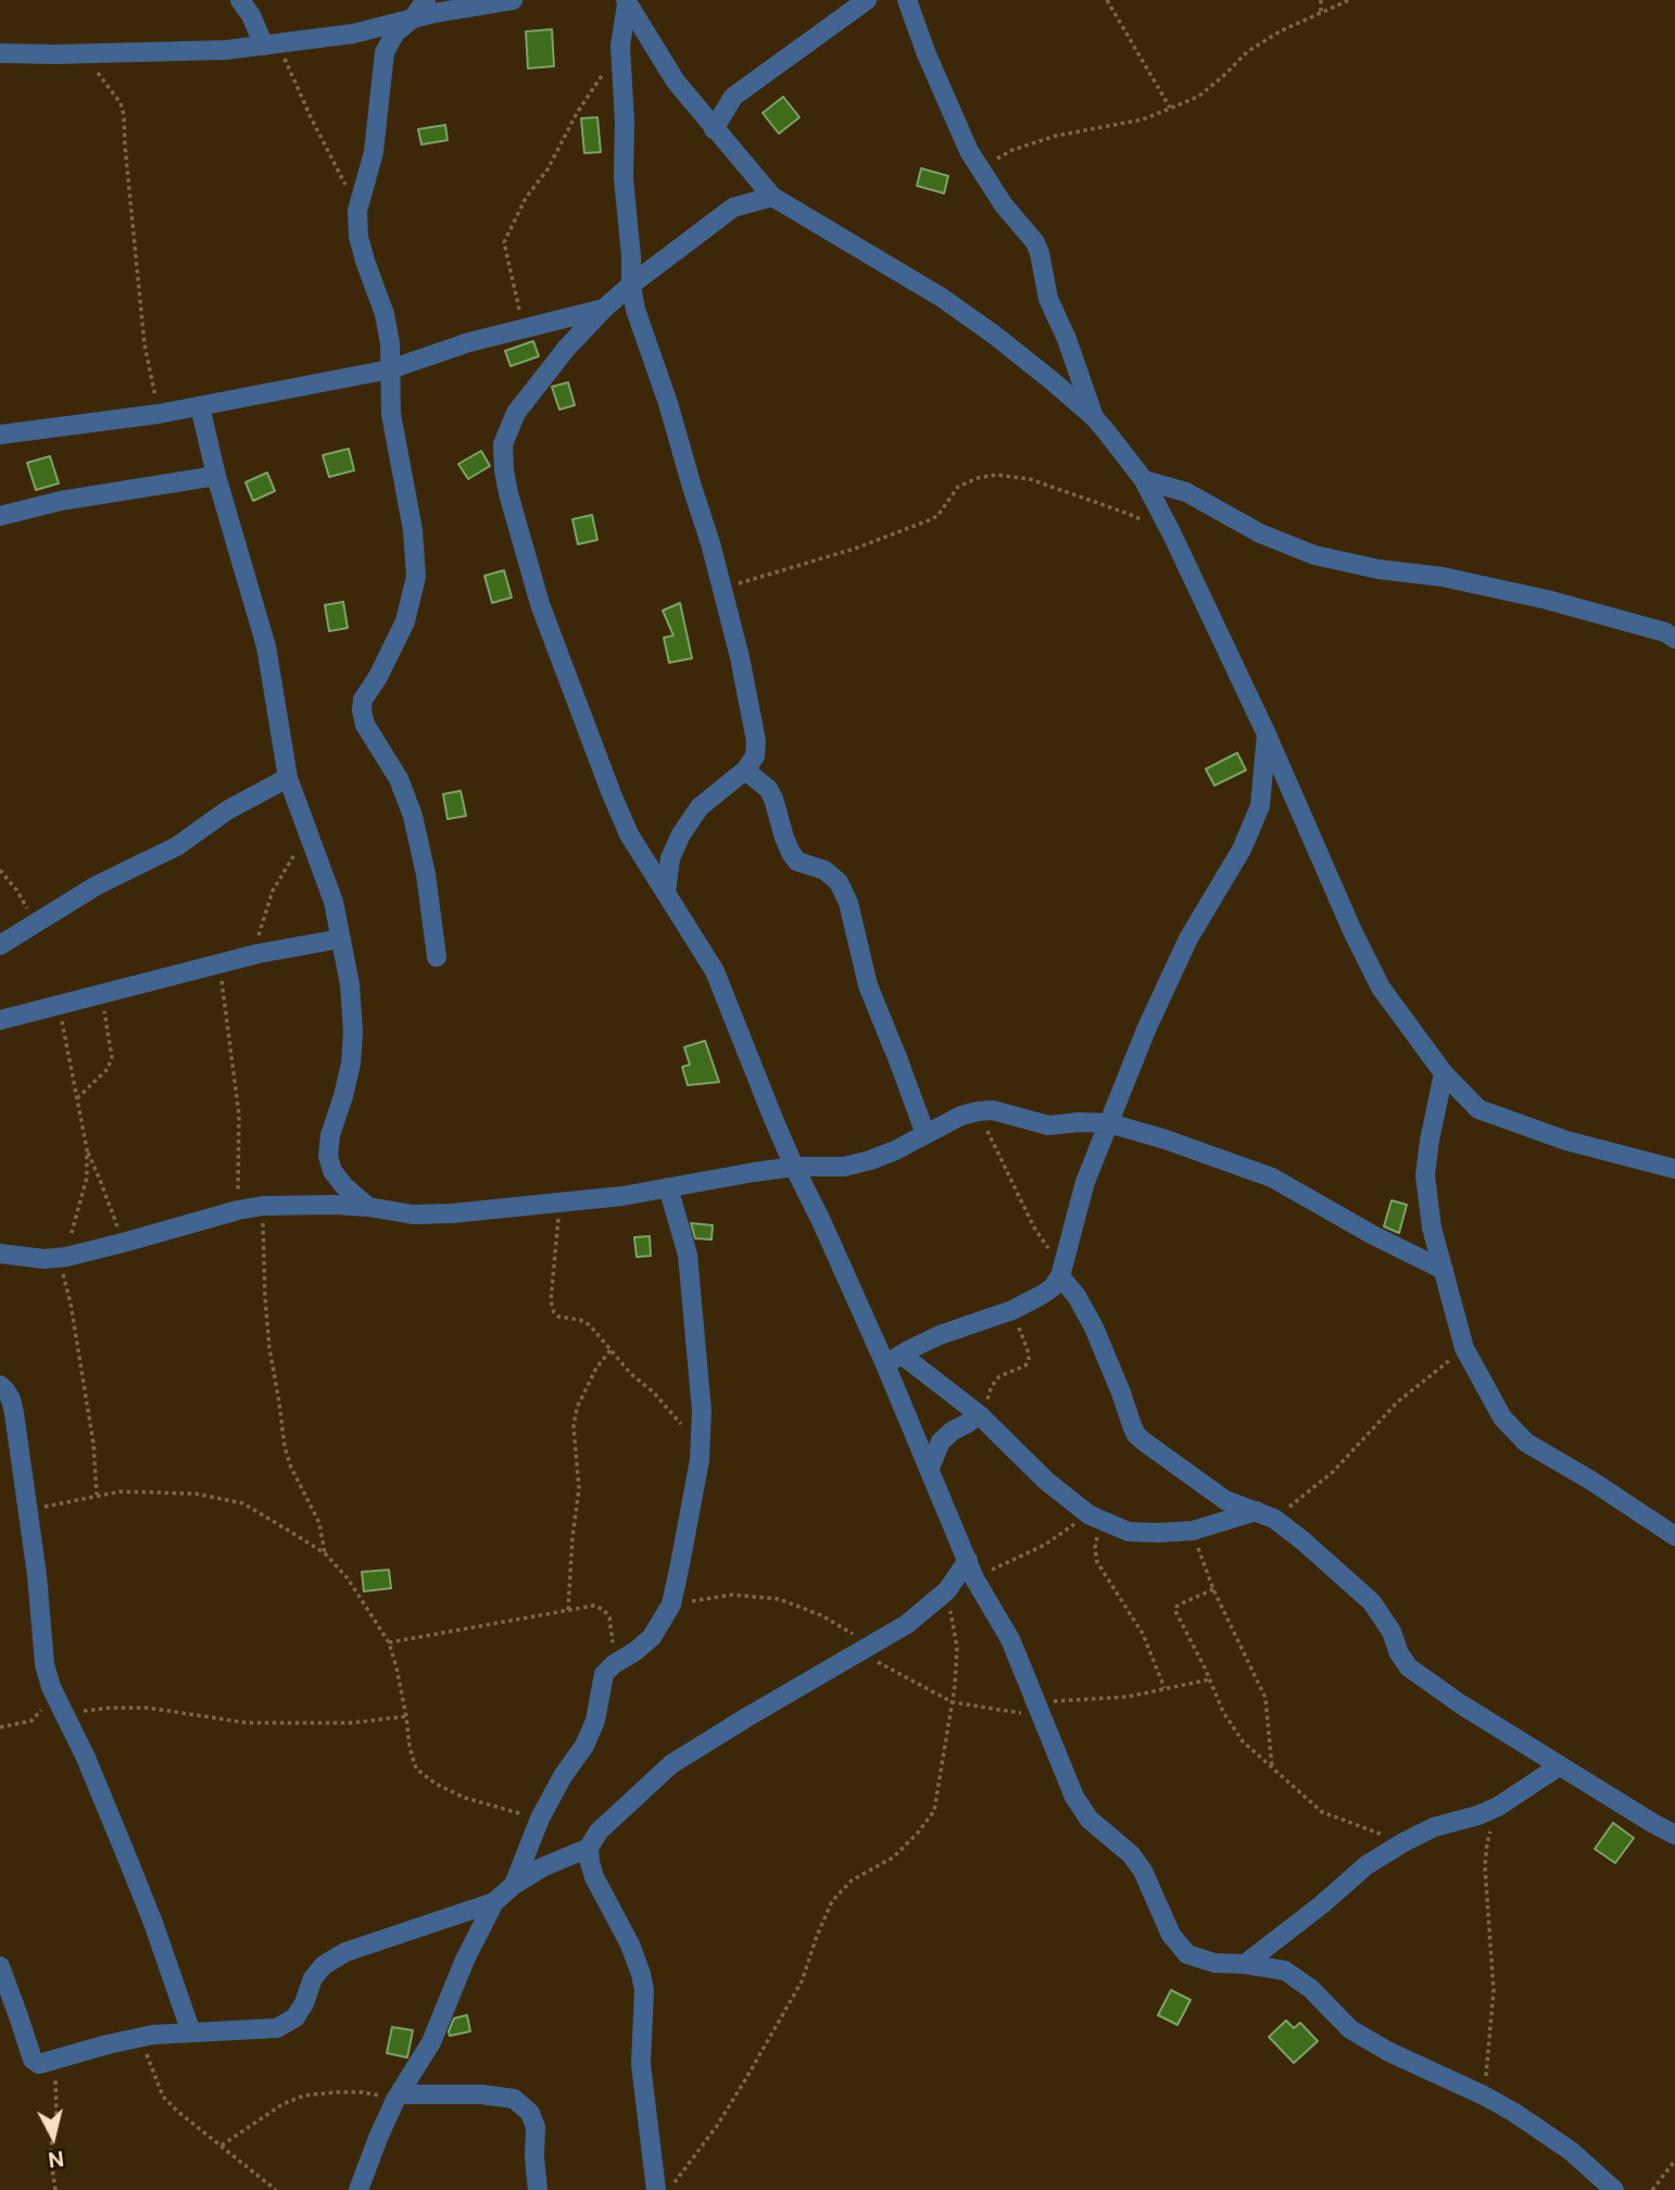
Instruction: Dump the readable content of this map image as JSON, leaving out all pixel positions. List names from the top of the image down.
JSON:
{
  "north": "bottom"
}
